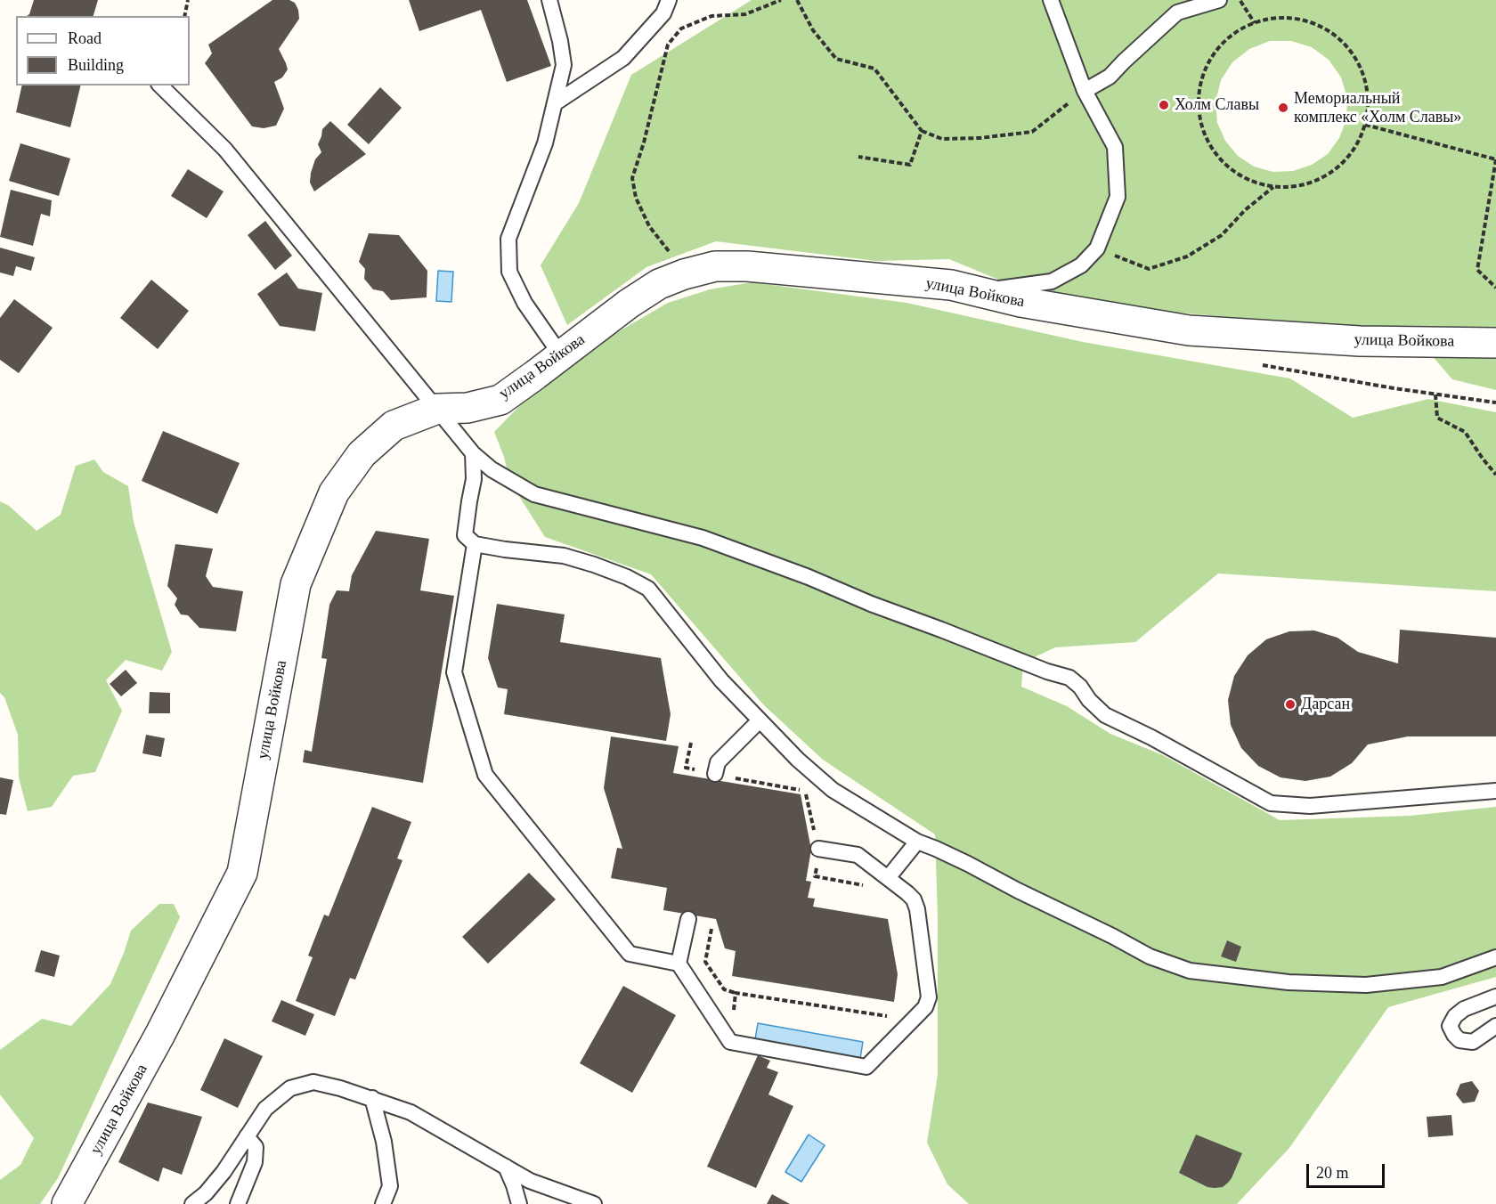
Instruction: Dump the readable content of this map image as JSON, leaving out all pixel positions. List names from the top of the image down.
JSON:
{
  "streets": {
    "street": ["улица Войкова"]
  },
  "places": ["Холм Славы", "Мемориальный комплекс «Холм Славы»", "Дарсан"],
  "legend": ["Road", "Building"],
  "scale_bar": "20 m"
}
